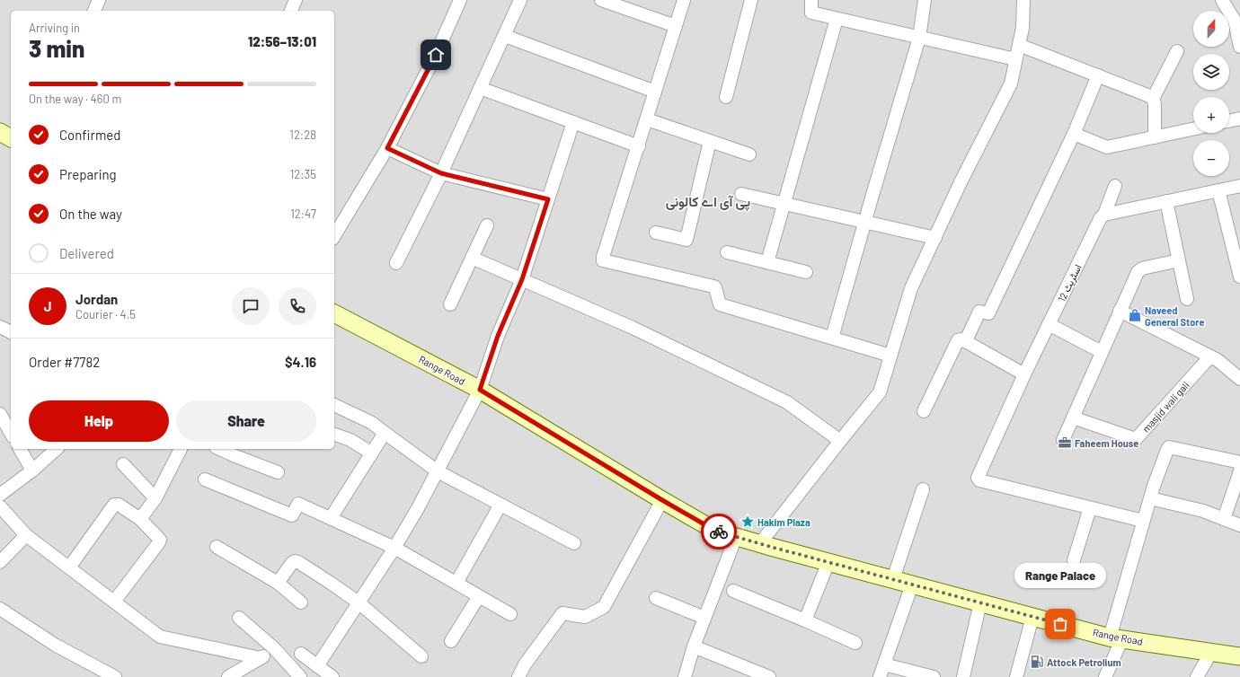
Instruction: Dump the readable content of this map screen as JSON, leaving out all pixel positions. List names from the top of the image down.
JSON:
{
  "streets": {
    "main road": ["Range Road"],
    "street": ["اسٹریٹ 12", "masjid wali gali"]
  },
  "districts": ["پی آی اے کالونی"],
  "places": {
    "shop": ["Naveed General Store"],
    "office": ["Faheem House"],
    "place": ["Hakim Plaza"],
    "other": ["Range Palace"],
    "fuel station": ["Attock Petrolium"]
  },
  "north": "top",
  "page": {
    "map_buttons": ["+", "−"],
    "heading": ["3 min", "Arriving in", "12:56–13:01"],
    "panel": [
      "Jordan",
      "Courier · 4.5",
      "Order #7782",
      "$4.16"
    ],
    "bar": "On the way · 460 m",
    "list": [
      ["Confirmed", "12:28"],
      ["Preparing", "12:35"],
      ["On the way", "12:47"],
      "Delivered"
    ],
    "round": "J",
    "buttons": ["Help", "Share"],
    "bubble": "Range Palace"
  }
}
